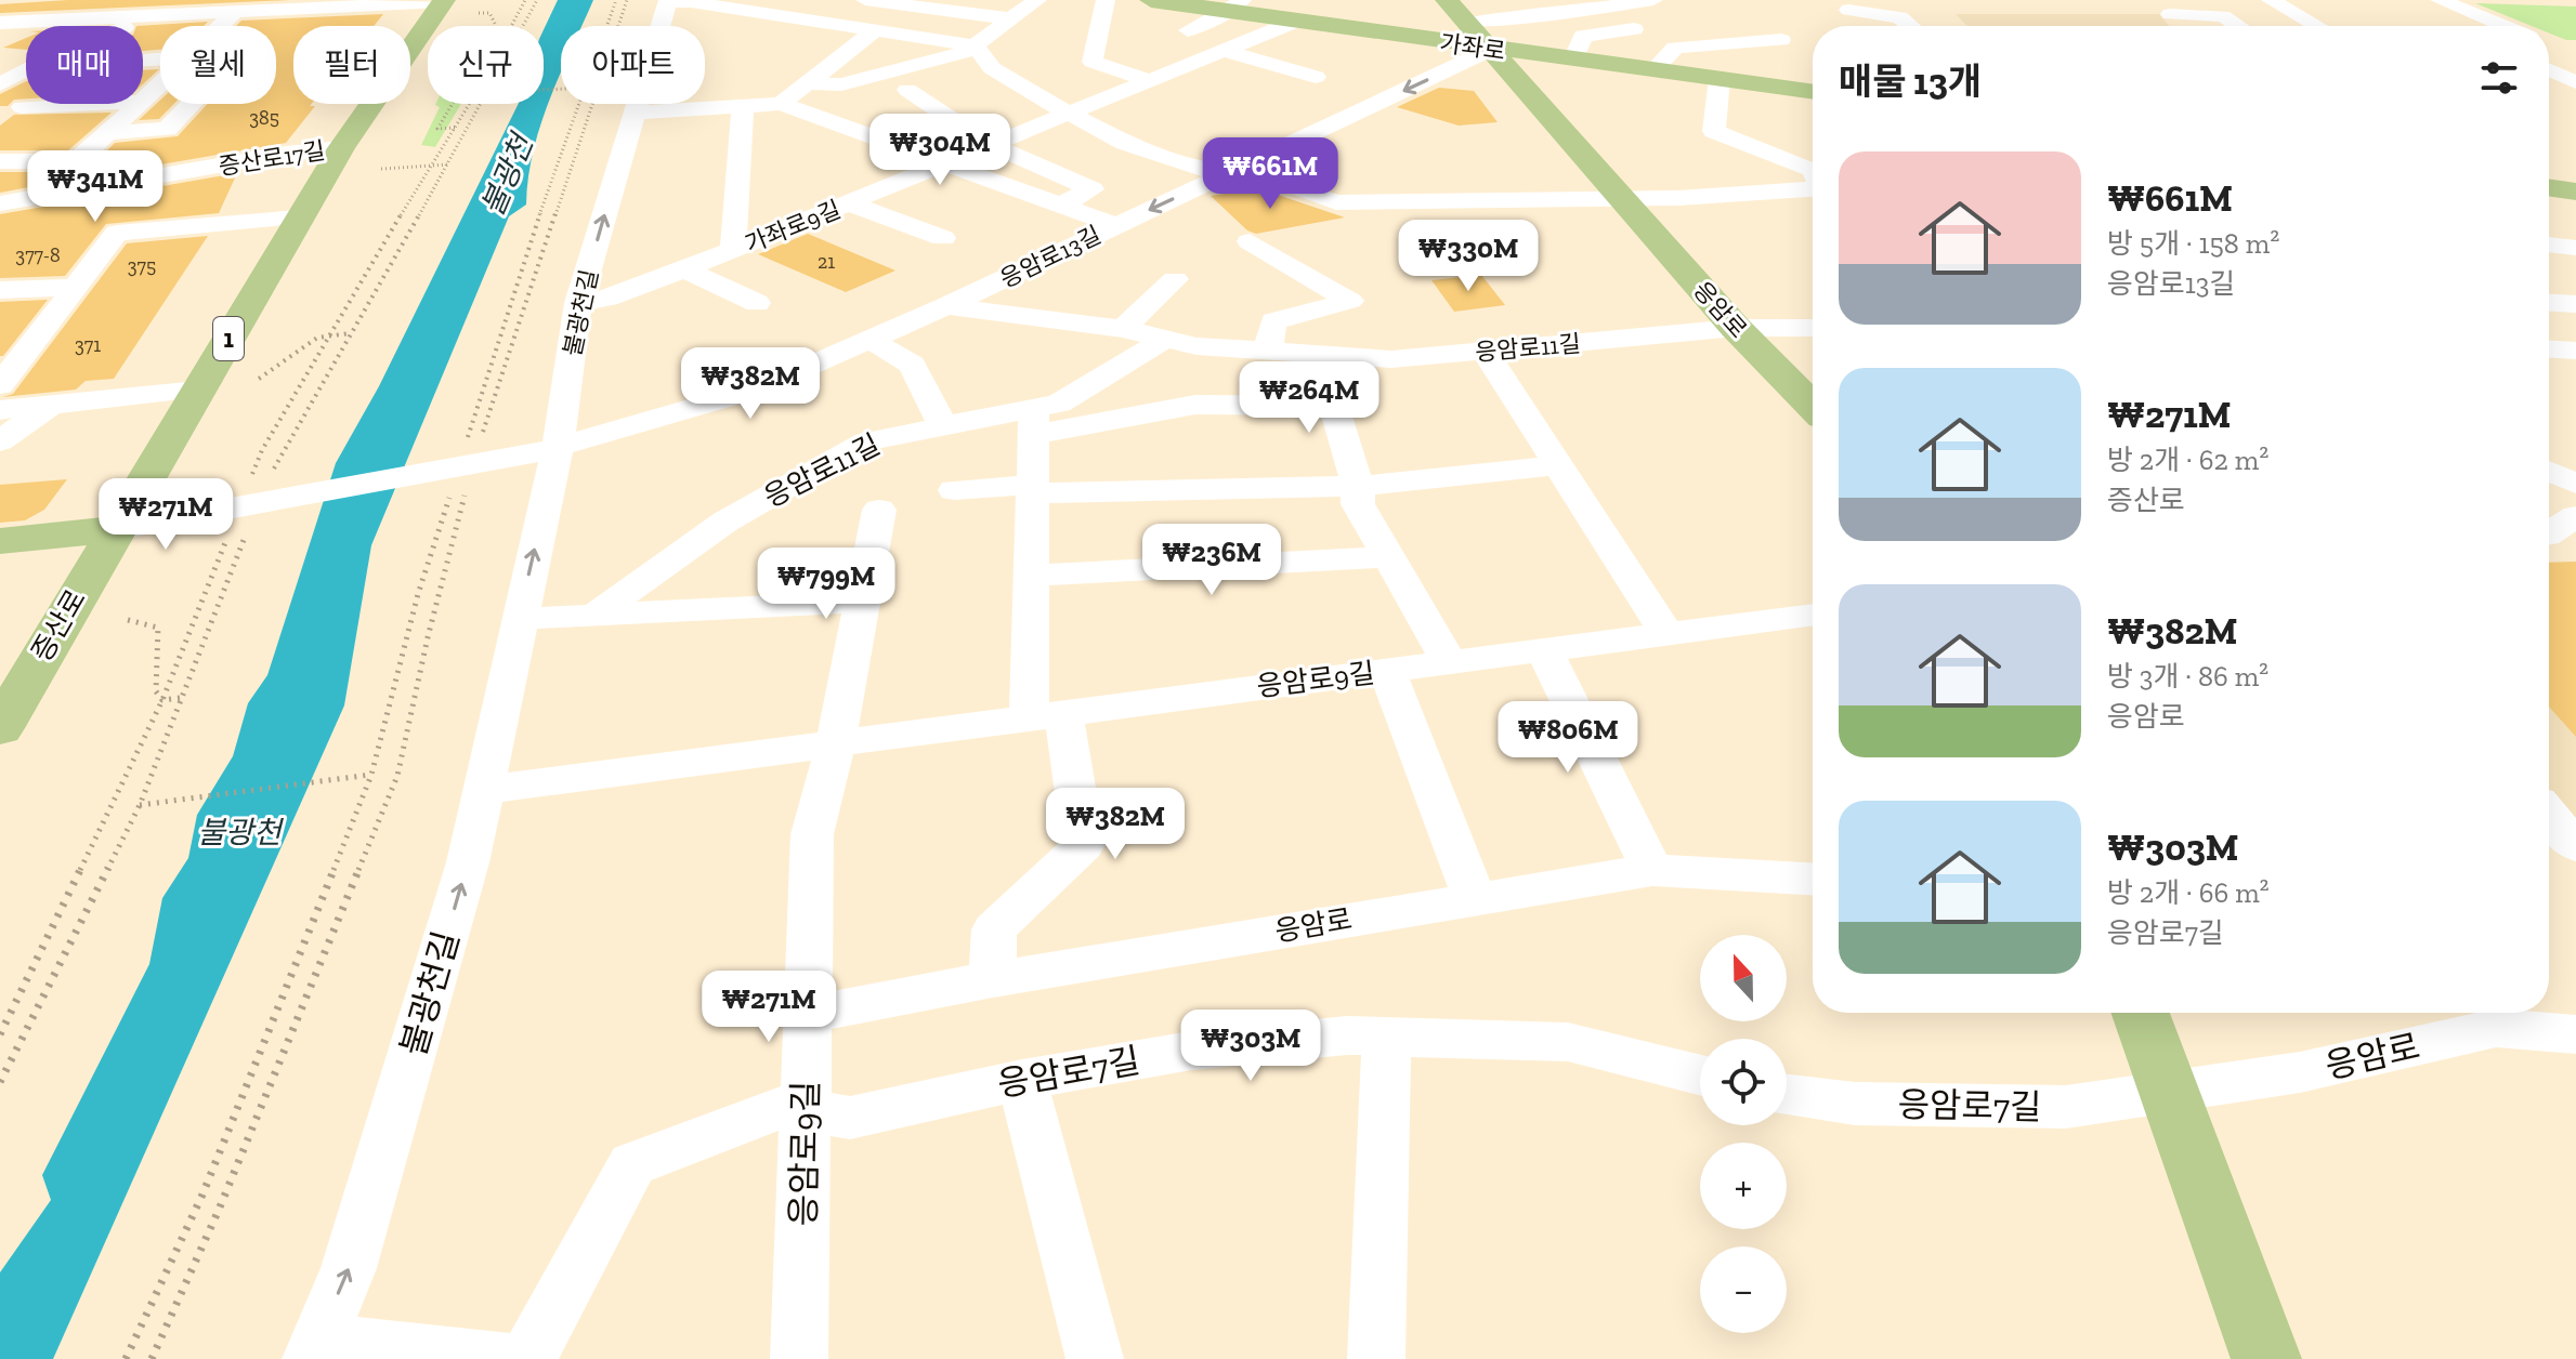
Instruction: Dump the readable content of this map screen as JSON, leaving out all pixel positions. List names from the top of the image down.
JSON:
{
  "streets": {
    "main road": [
      "가좌로",
      "응암로",
      "1",
      "증산로"
    ],
    "street": [
      "증산로17길",
      "가좌로9길",
      "응암로13길",
      "불광천길",
      "응암로11길",
      "응암로9길",
      "응암로7길"
    ]
  },
  "crossings": [
    ["가좌로", "가좌로9길"],
    ["가좌로", "응암로13길"],
    ["가좌로", "응암로"],
    ["증산로17길", "증산로"],
    ["가좌로9길", "불광천길"],
    ["응암로13길", "응암로"],
    ["응암로13길", "불광천길"],
    ["응암로13길", "응암로11길"],
    ["응암로13길", "증산로"],
    ["응암로", "응암로11길"],
    ["응암로", "응암로9길"],
    ["응암로", "응암로7길"],
    ["불광천길", "응암로9길"],
    ["응암로9길", "응암로7길"]
  ],
  "one_way": ["불광천길"],
  "water": ["불광천"],
  "house_numbers": [
    "385",
    "377-8",
    "21",
    "375",
    "371"
  ],
  "north": "top",
  "page": {
    "chip": [
      "매매",
      "월세",
      "필터",
      "신규",
      "아파트"
    ],
    "heading": "매물 13개",
    "price": [
      "₩304M",
      "₩661M",
      "₩341M",
      "₩330M",
      "₩382M",
      "₩264M",
      "₩271M",
      "₩236M",
      "₩799M",
      "₩806M",
      "₩382M",
      "₩271M",
      "₩303M"
    ],
    "list": [
      {
        "name": "₩661M",
        "note": "방 5개 · 158 m² · 응암로13길"
      },
      {
        "name": "₩271M",
        "note": "방 2개 · 62 m² · 증산로"
      },
      {
        "name": "₩382M",
        "note": "방 3개 · 86 m² · 응암로"
      },
      {
        "name": "₩303M",
        "note": "방 2개 · 66 m² · 응암로7길"
      }
    ],
    "map_buttons": ["+", "−"]
  }
}
